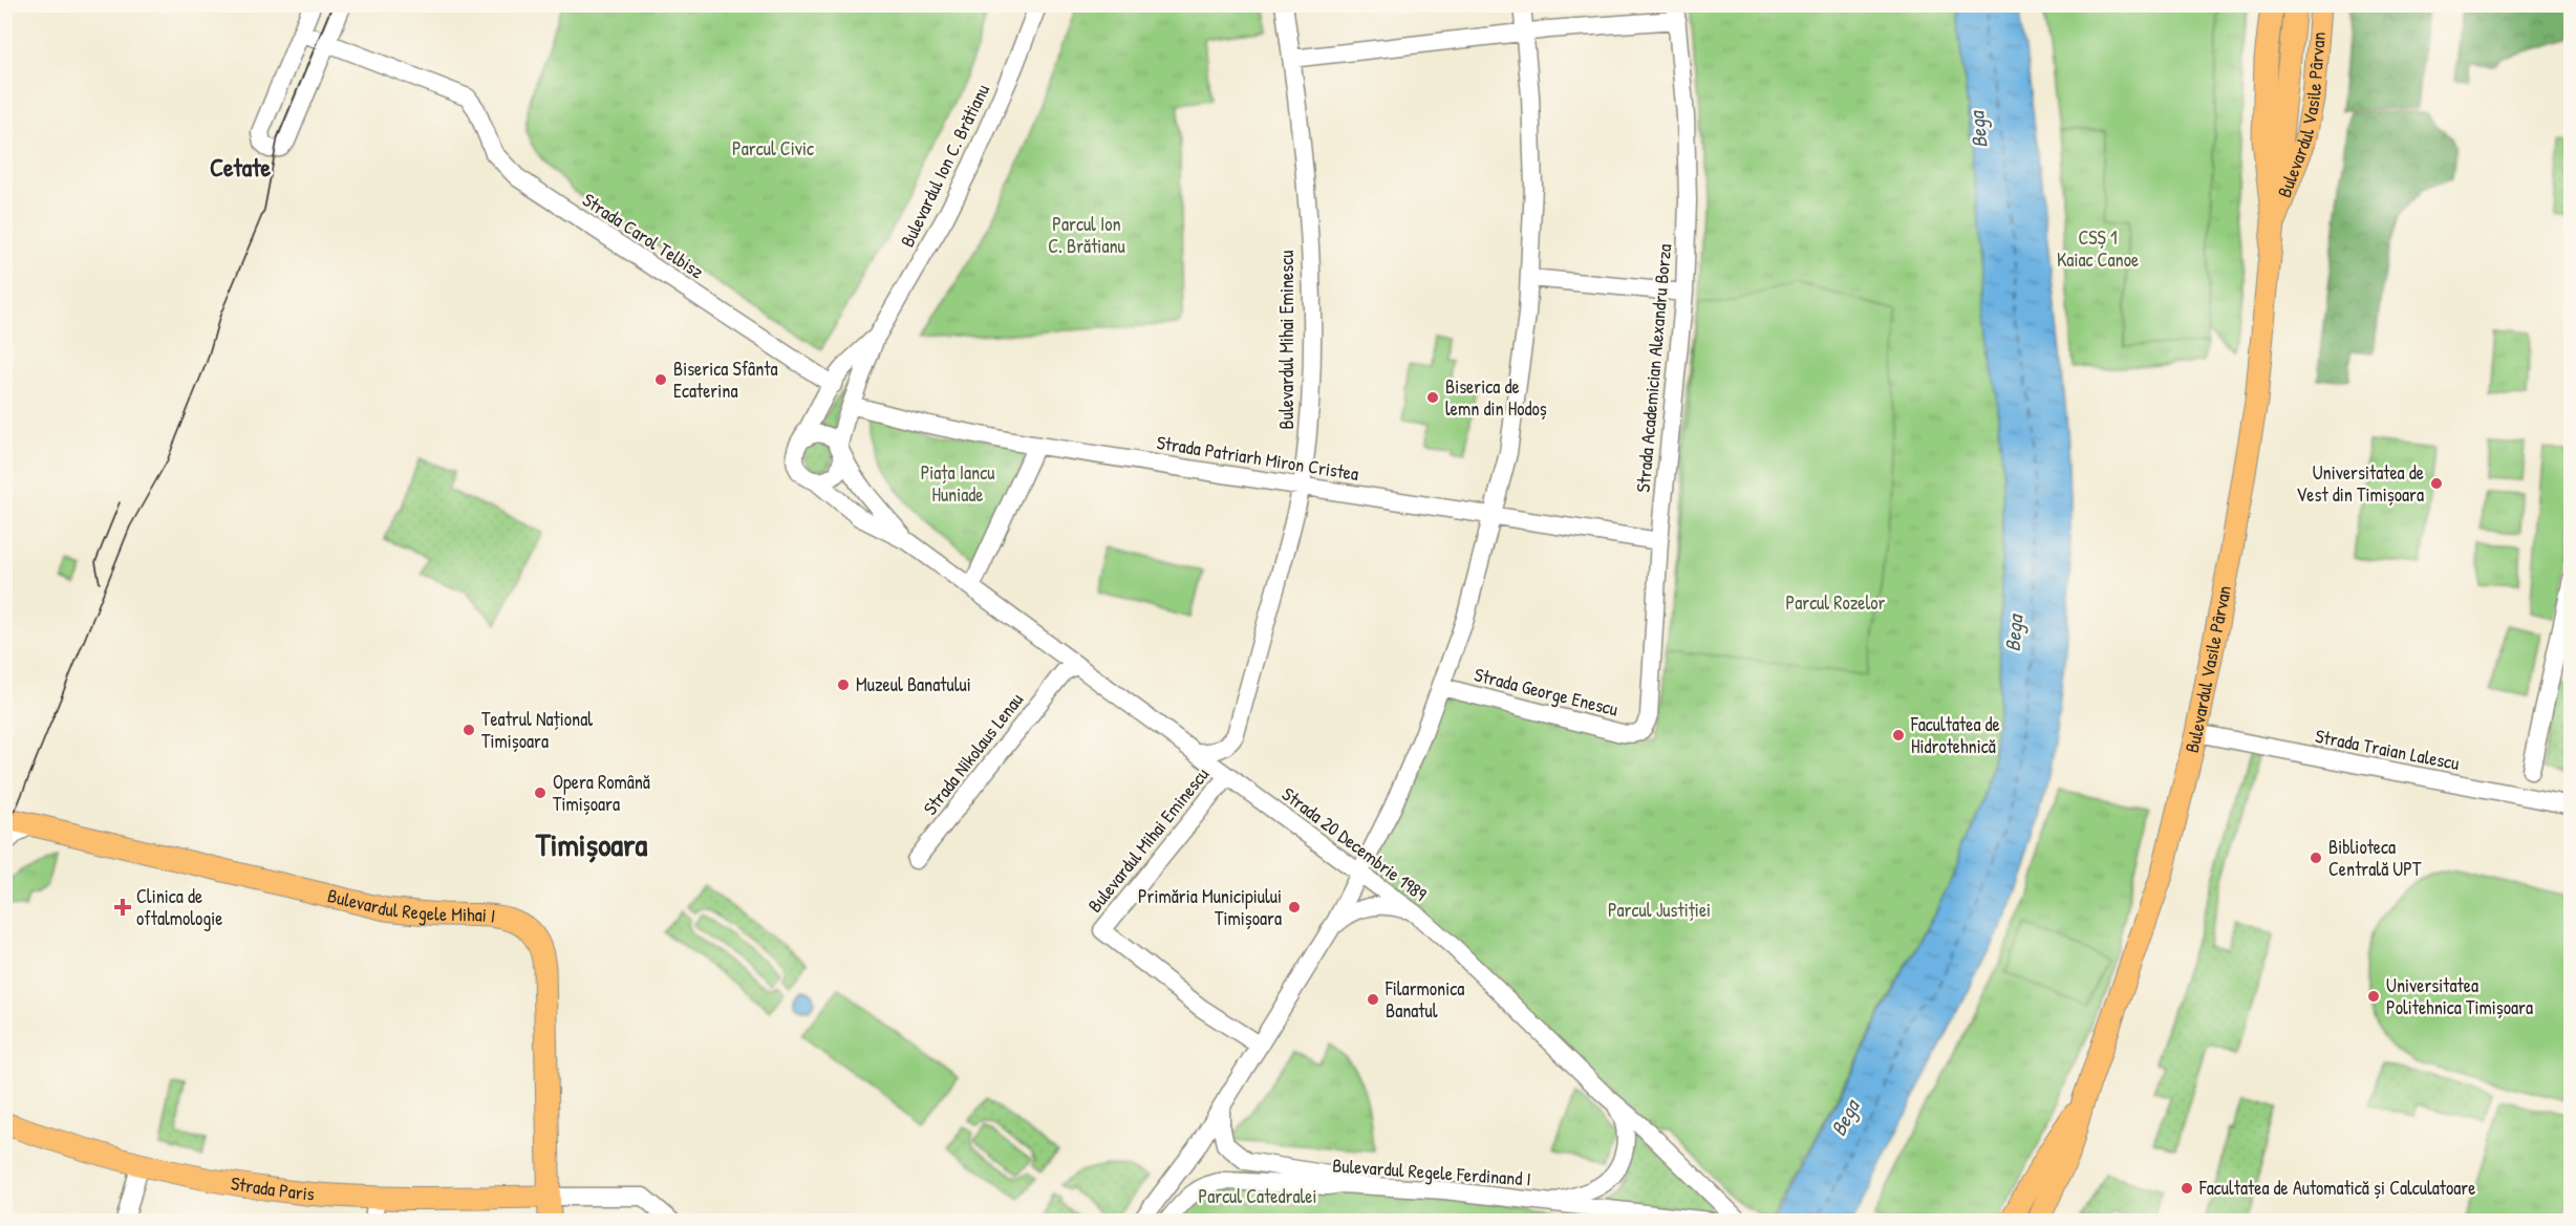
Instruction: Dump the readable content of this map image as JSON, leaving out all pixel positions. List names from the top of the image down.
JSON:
{
  "streets": {
    "main road": ["Bulevardul Vasile Pârvan", "Bulevardul Regele Mihai I", "Strada Paris"],
    "street": [
      "Bulevardul Ion C. Brătianu",
      "Strada Carol Telbisz",
      "Bulevardul Mihai Eminescu",
      "Strada Academician Alexandru Borza",
      "Strada Patriarh Miron Cristea",
      "Strada George Enescu",
      "Strada Traian Lalescu",
      "Strada Nikolaus Lenau",
      "Strada 20 Decembrie 1989",
      "Bulevardul Regele Ferdinand I"
    ]
  },
  "crossings": [
    ["Bulevardul Vasile Pârvan", "Strada Traian Lalescu"],
    ["Bulevardul Ion C. Brătianu", "Strada Carol Telbisz"],
    ["Bulevardul Ion C. Brătianu", "Strada Patriarh Miron Cristea"],
    ["Bulevardul Ion C. Brătianu", "Strada 20 Decembrie 1989"],
    ["Bulevardul Mihai Eminescu", "Strada Patriarh Miron Cristea"],
    ["Bulevardul Mihai Eminescu", "Strada 20 Decembrie 1989"],
    ["Strada Academician Alexandru Borza", "Strada Patriarh Miron Cristea"],
    ["Strada Academician Alexandru Borza", "Strada George Enescu"],
    ["Strada Nikolaus Lenau", "Strada 20 Decembrie 1989"],
    ["Bulevardul Regele Mihai I", "Strada Paris"]
  ],
  "districts": ["Cetate", "Timișoara"],
  "water": ["Bega"],
  "parks": [
    "Parcul Civic",
    "Parcul Ion C. Brătianu",
    "CSȘ 1 Kaiac Canoe",
    "Piața Iancu Huniade",
    "Parcul Rozelor",
    "Parcul Justiției",
    "Parcul Catedralei"
  ],
  "places": {
    "other": [
      "Biserica Sfânta Ecaterina",
      "Biserica de lemn din Hodoș",
      "Universitatea de Vest din Timișoara",
      "Muzeul Banatului",
      "Teatrul Național Timișoara",
      "Facultatea de Hidrotehnică",
      "Opera Română Timișoara",
      "Biblioteca Centrală UPT",
      "Primăria Municipiului Timișoara",
      "Universitatea Politehnica Timișoara",
      "Filarmonica Banatul",
      "Facultatea de Automatică și Calculatoare"
    ],
    "health": ["Clinica de oftalmologie"]
  }
}
